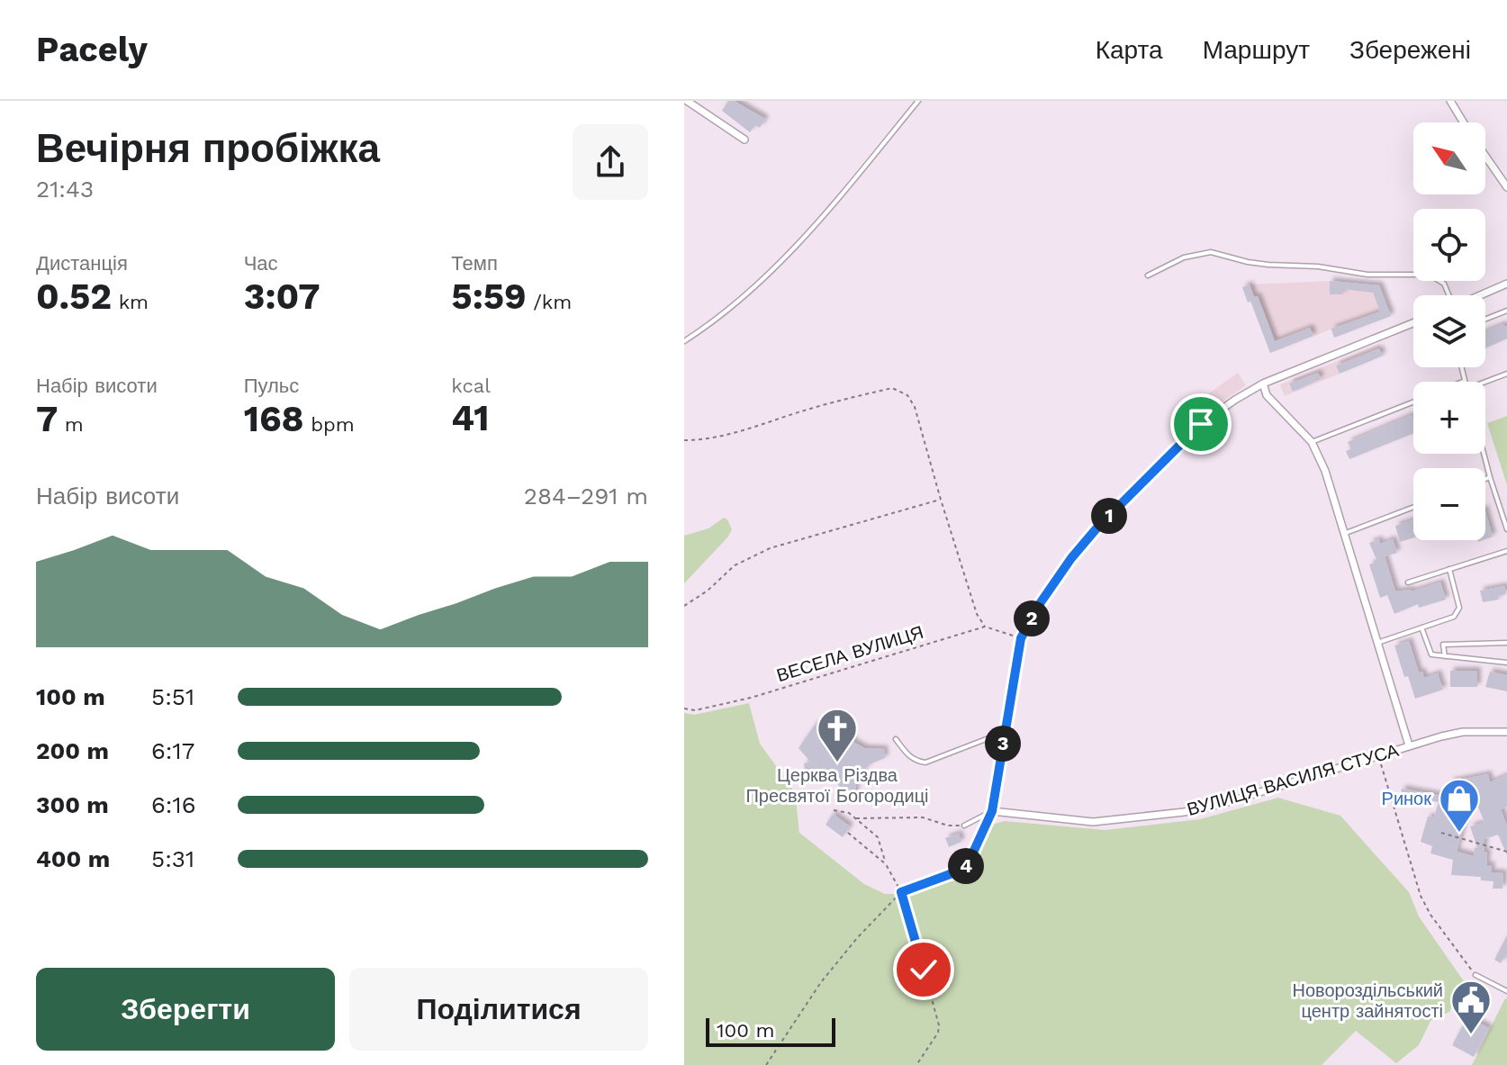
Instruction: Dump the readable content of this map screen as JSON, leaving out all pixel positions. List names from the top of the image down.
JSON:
{
  "streets": {
    "street": ["ВУЛИЦЯ ВАСИЛЯ СТУСА"],
    "path": ["ВЕСЕЛА ВУЛИЦЯ"]
  },
  "places": {
    "church": ["Церква Різдва Пресвятої Богородиці"],
    "shop": ["Ринок"],
    "public building": ["Новороздільський центр зайнятості"]
  },
  "scale_bar": "100 m",
  "north": "top left",
  "page": {
    "header": "Pacely",
    "nav": ["Карта", "Маршрут", "Збережені"],
    "heading": ["Вечірня пробіжка", "21:43"],
    "map_buttons": ["+", "−"],
    "stats": [
      ["Дистанція", "0.52 km"],
      ["Час", "3:07"],
      ["Темп", "5:59 /km"],
      ["Набір висоти", "7 m"],
      ["Пульс", "168 bpm"],
      ["kcal", "41"]
    ],
    "chart": ["Набір висоти", "284–291 m"],
    "pins": [
      "1",
      "2",
      "3",
      "4"
    ],
    "list": [
      {
        "name": "100 m",
        "note": "5:51"
      },
      {
        "name": "200 m",
        "note": "6:17"
      },
      {
        "name": "300 m",
        "note": "6:16"
      },
      {
        "name": "400 m",
        "note": "5:31"
      }
    ],
    "buttons": ["Зберегти", "Поділитися"],
    "scale": "100 m"
  }
}
